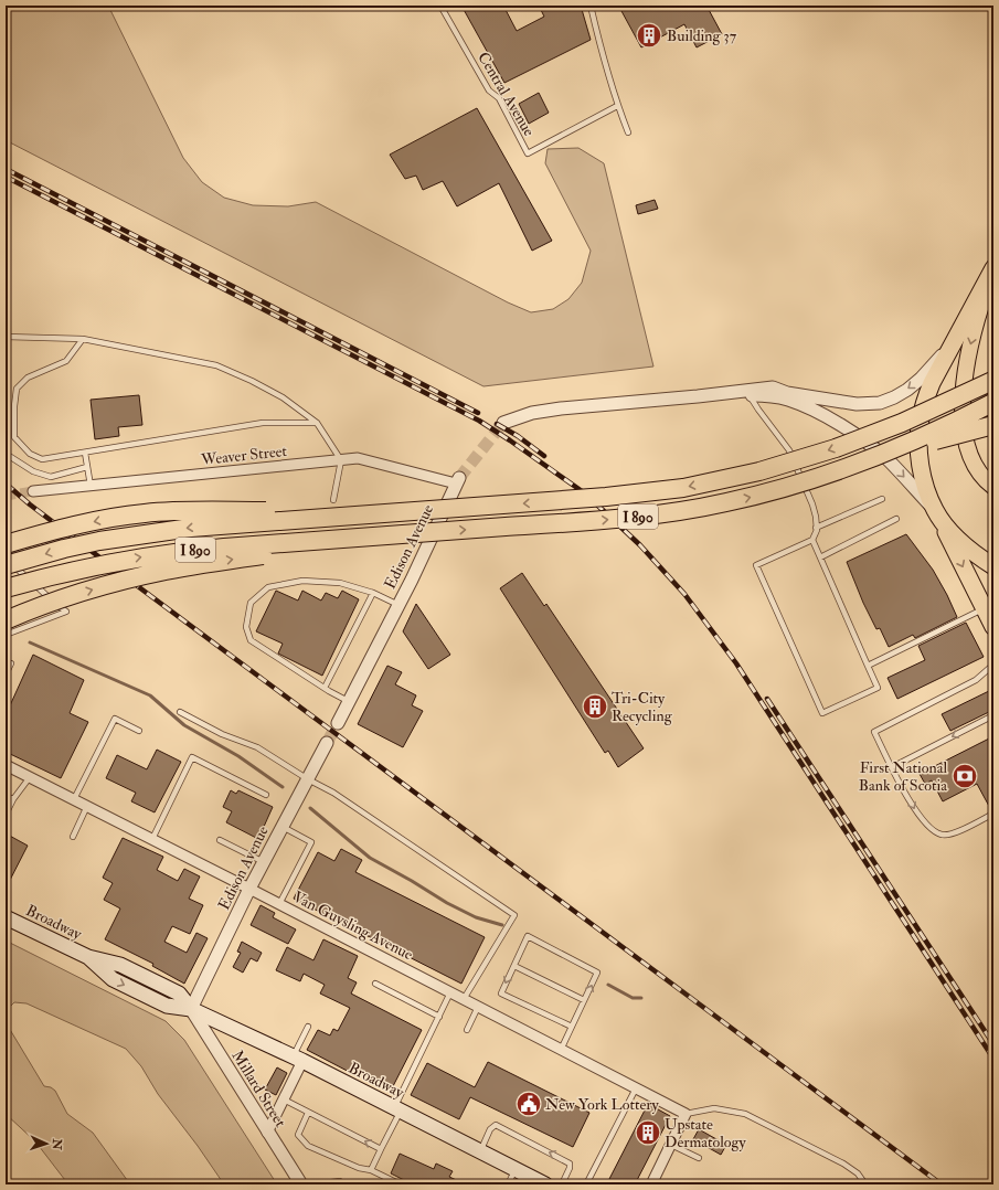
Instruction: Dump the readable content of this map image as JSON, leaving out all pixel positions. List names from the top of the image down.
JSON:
{
  "streets": {
    "highway": ["I 890"],
    "main road": ["Broadway"],
    "street": [
      "Weaver Street",
      "Edison Avenue",
      "Van Guysling Avenue",
      "Millard Street"
    ],
    "lane": ["Central Avenue"]
  },
  "crossings": [
    ["Weaver Street", "Edison Avenue"],
    ["Edison Avenue", "Broadway"],
    ["Edison Avenue", "Van Guysling Avenue"],
    ["Edison Avenue", "Millard Street"],
    ["Broadway", "Millard Street"]
  ],
  "places": {
    "building": ["Building 37", "Tri-City Recycling", "Upstate Dermatology"],
    "bank": ["First National Bank of Scotia"],
    "public building": ["New York Lottery"]
  },
  "north": "right"
}
